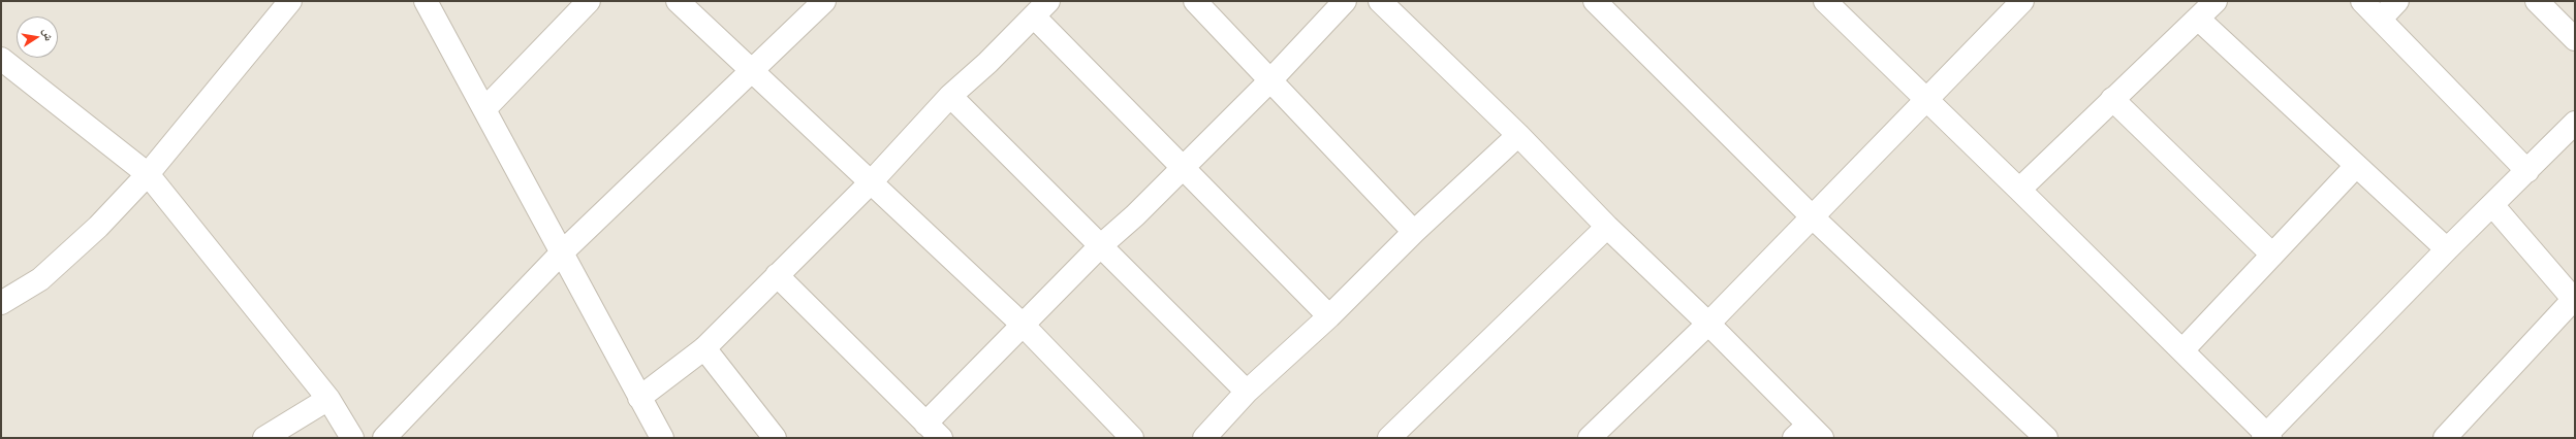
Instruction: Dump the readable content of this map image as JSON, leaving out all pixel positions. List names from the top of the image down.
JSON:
{
  "north": "right"
}
